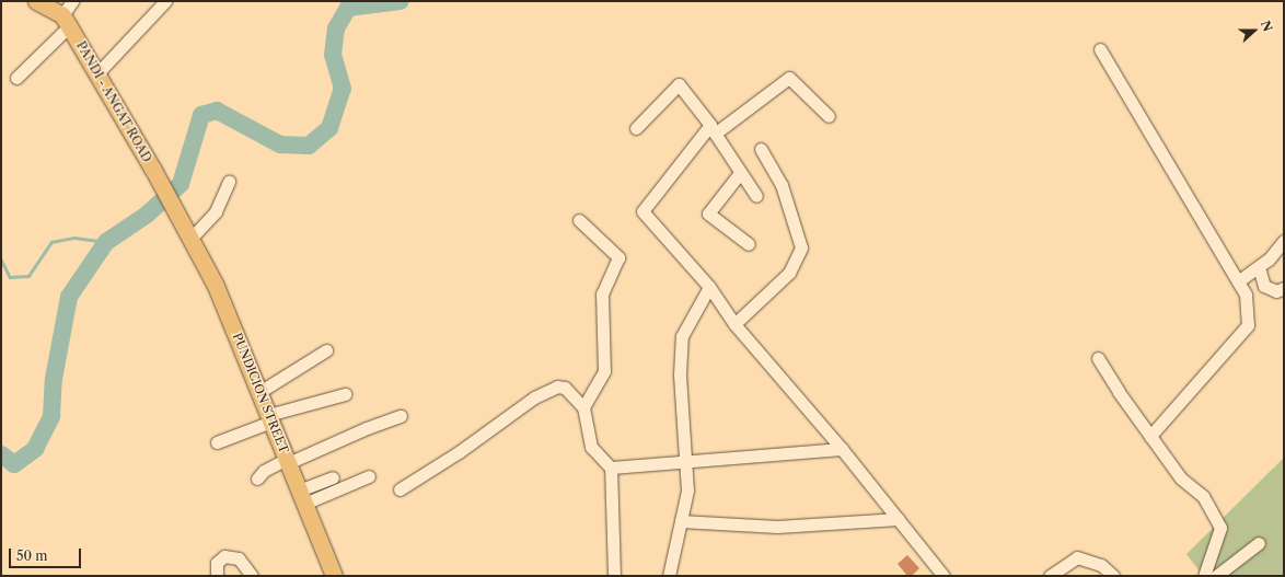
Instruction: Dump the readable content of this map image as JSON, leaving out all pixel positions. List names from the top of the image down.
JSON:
{
  "streets": {
    "main road": ["PANDI - ANGAT ROAD", "PUNDICION STREET"]
  },
  "crossings": [
    ["PANDI - ANGAT ROAD", "PUNDICION STREET"]
  ],
  "scale_bar": "50 m",
  "north": "right"
}
